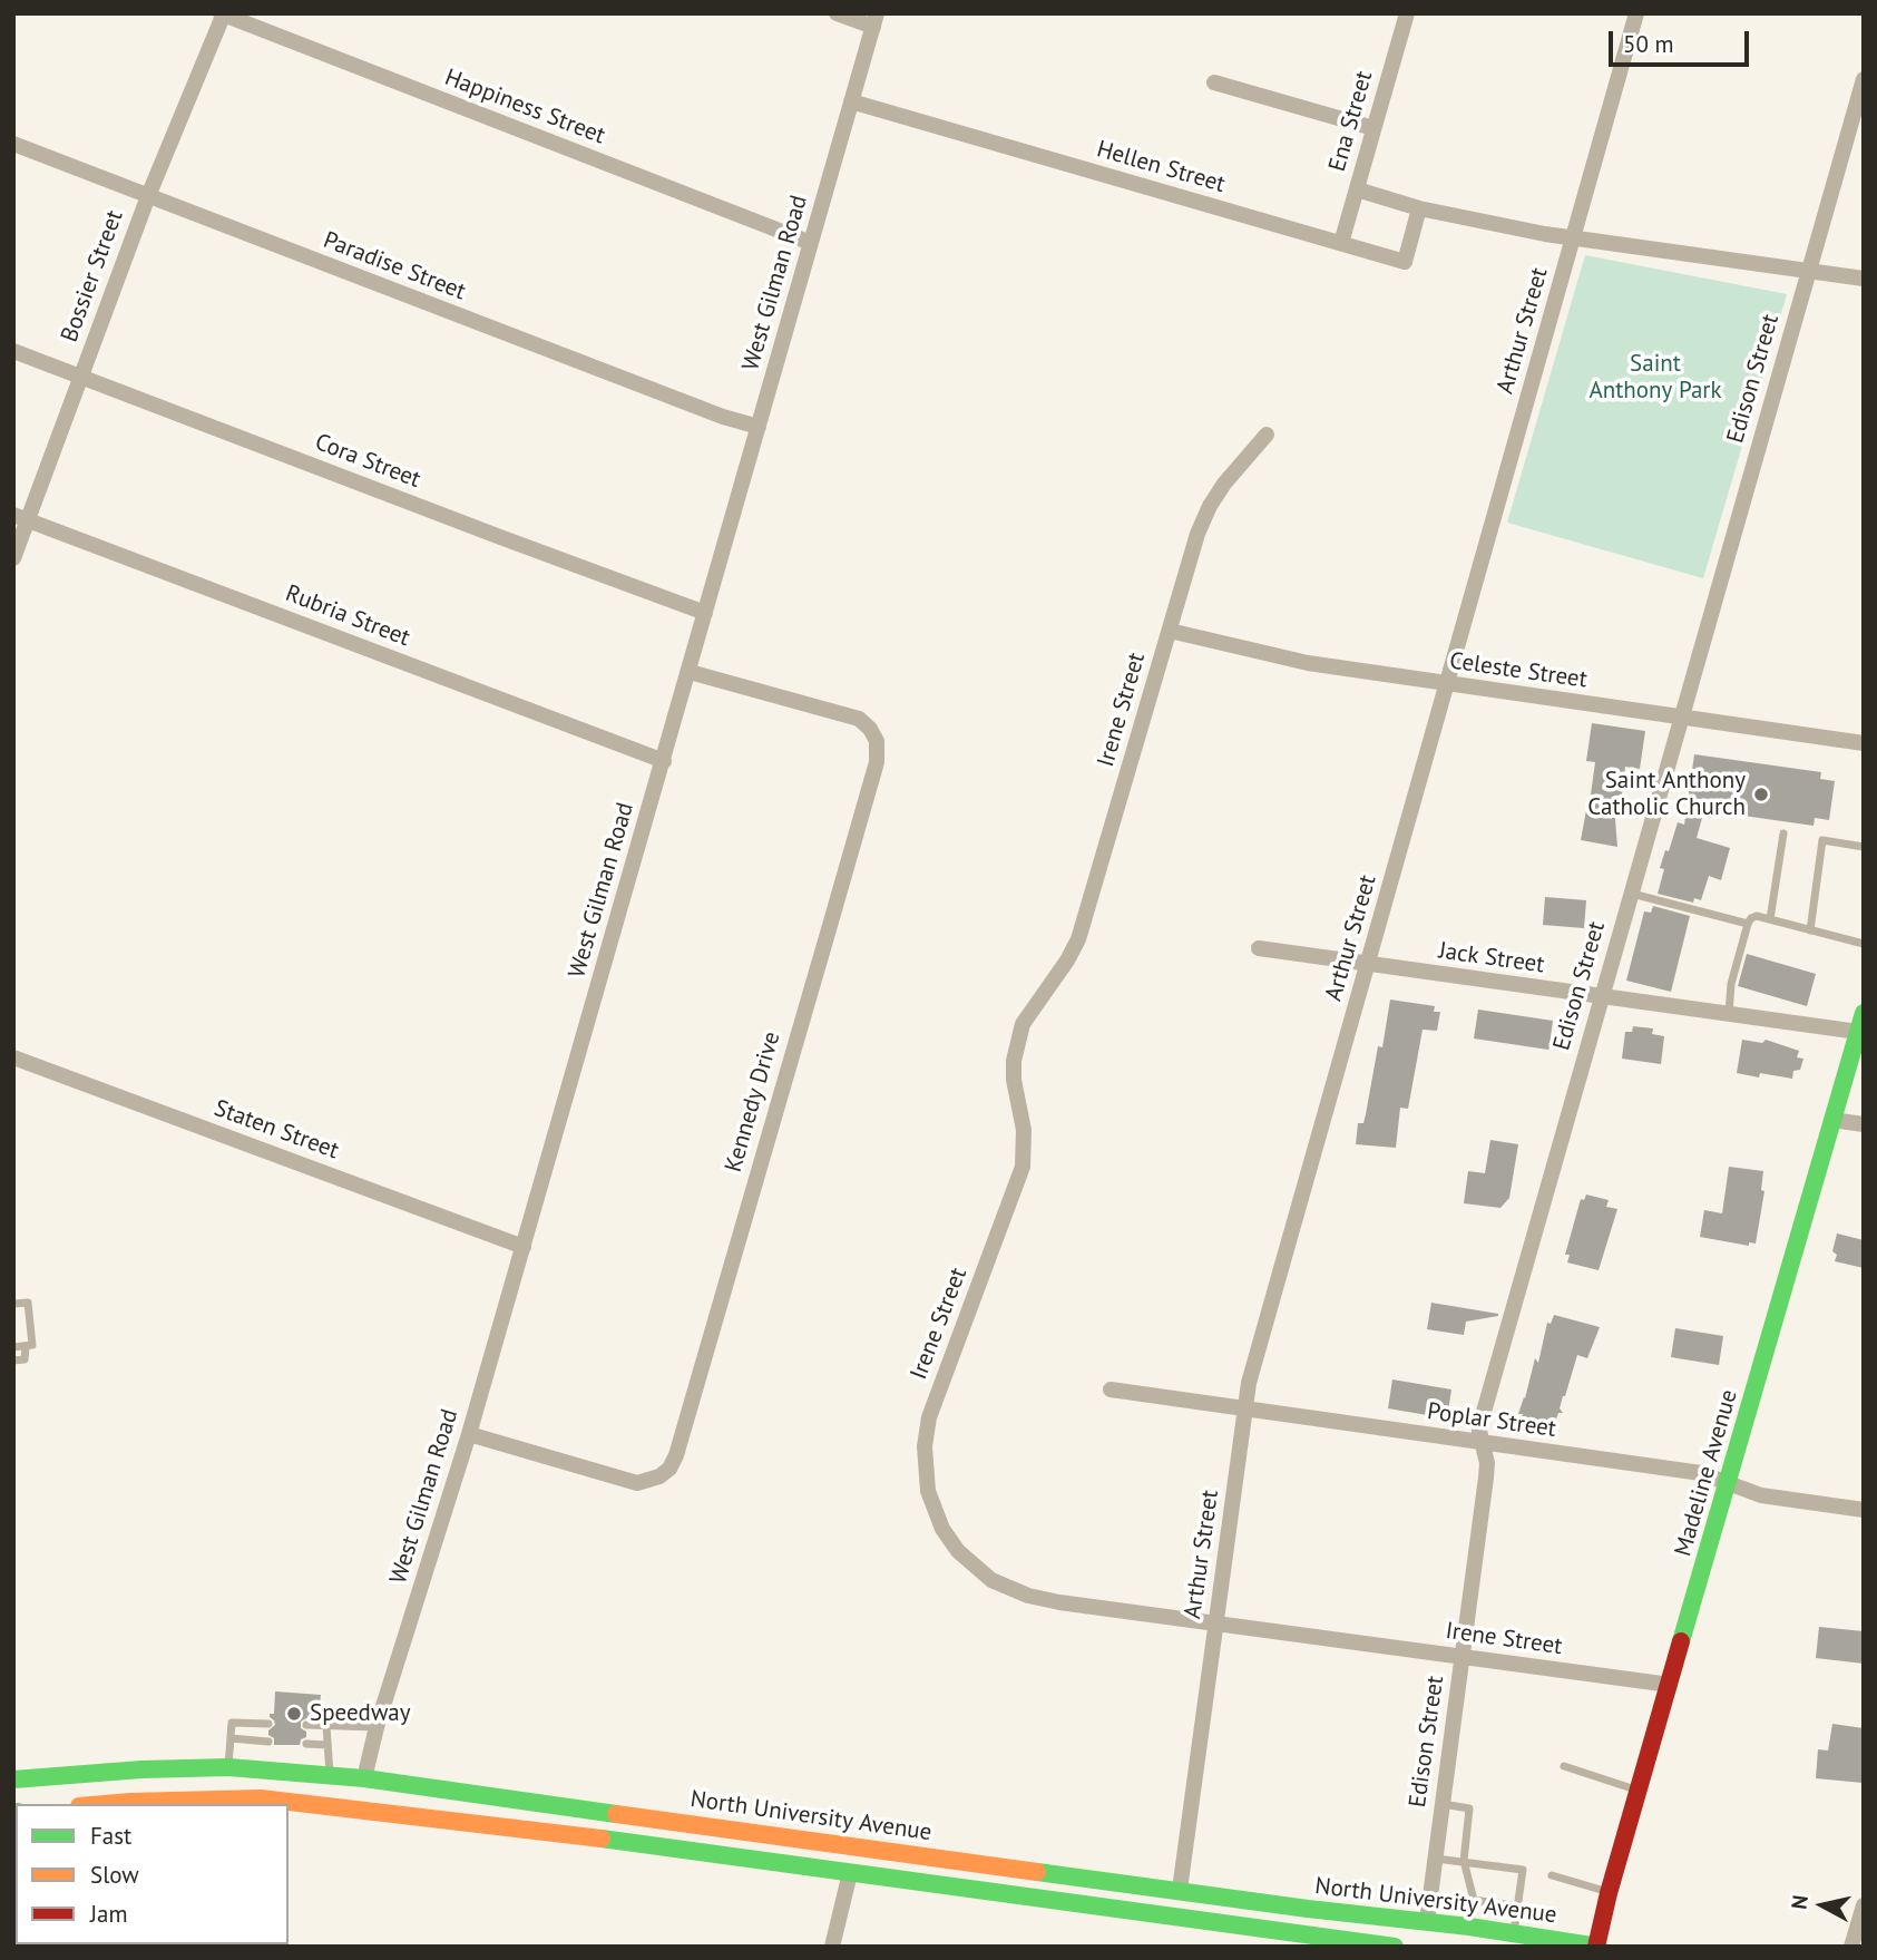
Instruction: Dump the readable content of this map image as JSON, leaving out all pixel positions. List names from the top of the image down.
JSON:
{
  "streets": {
    "main road": ["Madeline Avenue", "North University Avenue"],
    "street": [
      "Happiness Street",
      "Ena Street",
      "Hellen Street",
      "Paradise Street",
      "Bossier Street",
      "West Gilman Road",
      "Arthur Street",
      "Edison Street",
      "Cora Street",
      "Rubria Street",
      "Celeste Street",
      "Irene Street",
      "Jack Street",
      "Kennedy Drive",
      "Staten Street",
      "Poplar Street"
    ]
  },
  "crossings": [
    ["Happiness Street", "Bossier Street"],
    ["Happiness Street", "West Gilman Road"],
    ["Ena Street", "Hellen Street"],
    ["Hellen Street", "West Gilman Road"],
    ["Paradise Street", "Bossier Street"],
    ["Paradise Street", "West Gilman Road"],
    ["Bossier Street", "Cora Street"],
    ["Bossier Street", "Rubria Street"],
    ["West Gilman Road", "Cora Street"],
    ["West Gilman Road", "Rubria Street"],
    ["West Gilman Road", "Kennedy Drive"],
    ["West Gilman Road", "Staten Street"],
    ["West Gilman Road", "North University Avenue"],
    ["Arthur Street", "Celeste Street"],
    ["Arthur Street", "Irene Street"],
    ["Arthur Street", "Jack Street"],
    ["Arthur Street", "Poplar Street"],
    ["Arthur Street", "North University Avenue"],
    ["Edison Street", "Celeste Street"],
    ["Edison Street", "Irene Street"],
    ["Edison Street", "Jack Street"],
    ["Edison Street", "Poplar Street"],
    ["Edison Street", "North University Avenue"],
    ["Celeste Street", "Irene Street"],
    ["Irene Street", "Madeline Avenue"],
    ["Jack Street", "Madeline Avenue"],
    ["Poplar Street", "Madeline Avenue"],
    ["Madeline Avenue", "North University Avenue"]
  ],
  "parks": ["Saint Anthony Park"],
  "places": ["Saint Anthony Catholic Church", "Speedway"],
  "legend": ["Fast", "Slow", "Jam"],
  "scale_bar": "50 m",
  "north": "left"
}
